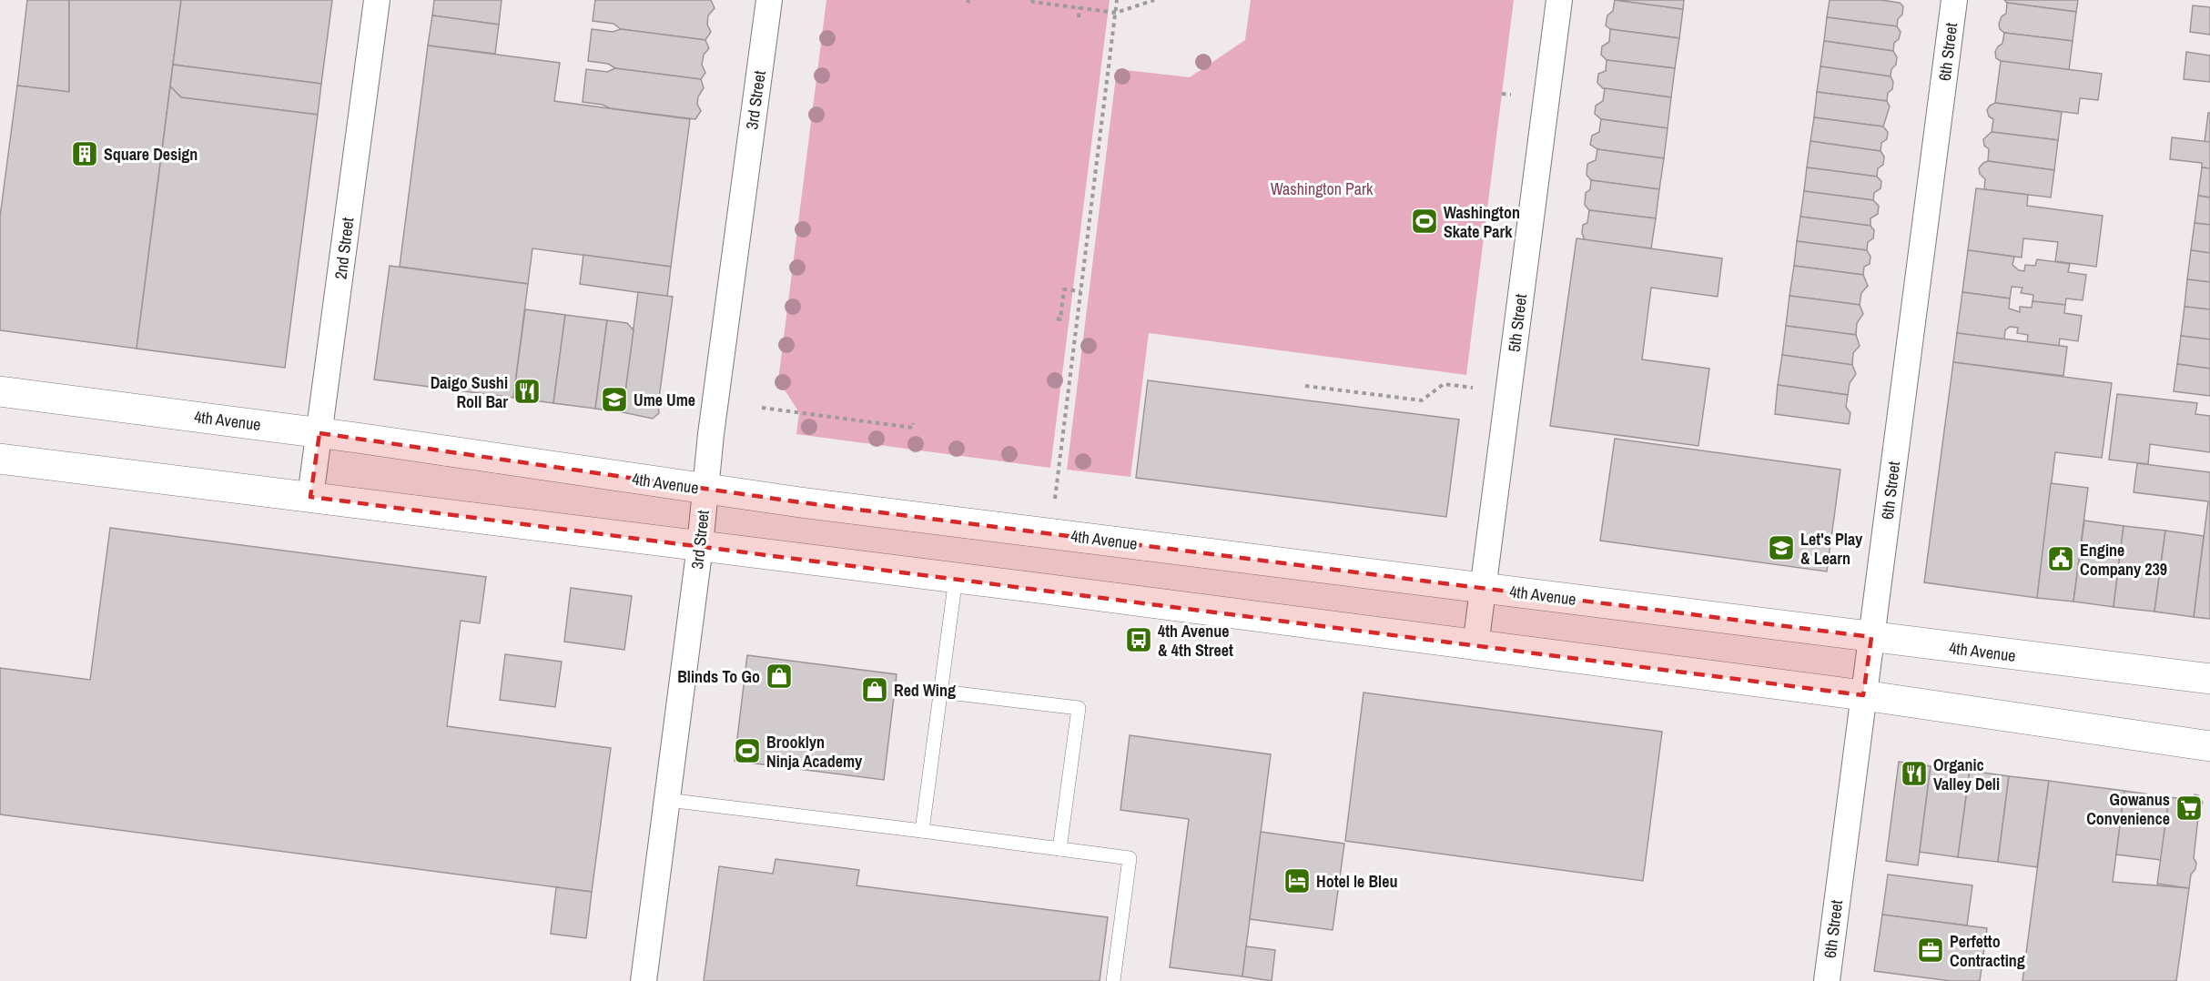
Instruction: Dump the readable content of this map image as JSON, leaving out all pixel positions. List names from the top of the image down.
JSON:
{
  "streets": {
    "main road": ["4th Avenue"],
    "street": [
      "6th Street",
      "3rd Street",
      "2nd Street",
      "5th Street"
    ]
  },
  "crossings": [
    ["6th Street", "4th Avenue"],
    ["3rd Street", "4th Avenue"],
    ["2nd Street", "4th Avenue"],
    ["5th Street", "4th Avenue"]
  ],
  "parks": ["Washington Park"],
  "places": {
    "building": ["Square Design"],
    "sports": ["Washington Skate Park", "Brooklyn Ninja Academy"],
    "restaurant": ["Daigo Sushi Roll Bar", "Organic Valley Deli"],
    "school or university": ["Ume Ume", "Let's Play & Learn"],
    "public building": ["Engine Company 239"],
    "bus stop": ["4th Avenue & 4th Street"],
    "shop": ["Blinds To Go", "Red Wing"],
    "supermarket": ["Gowanus Convenience"],
    "hotel": ["Hotel le Bleu"],
    "office": ["Perfetto Contracting"]
  }
}
